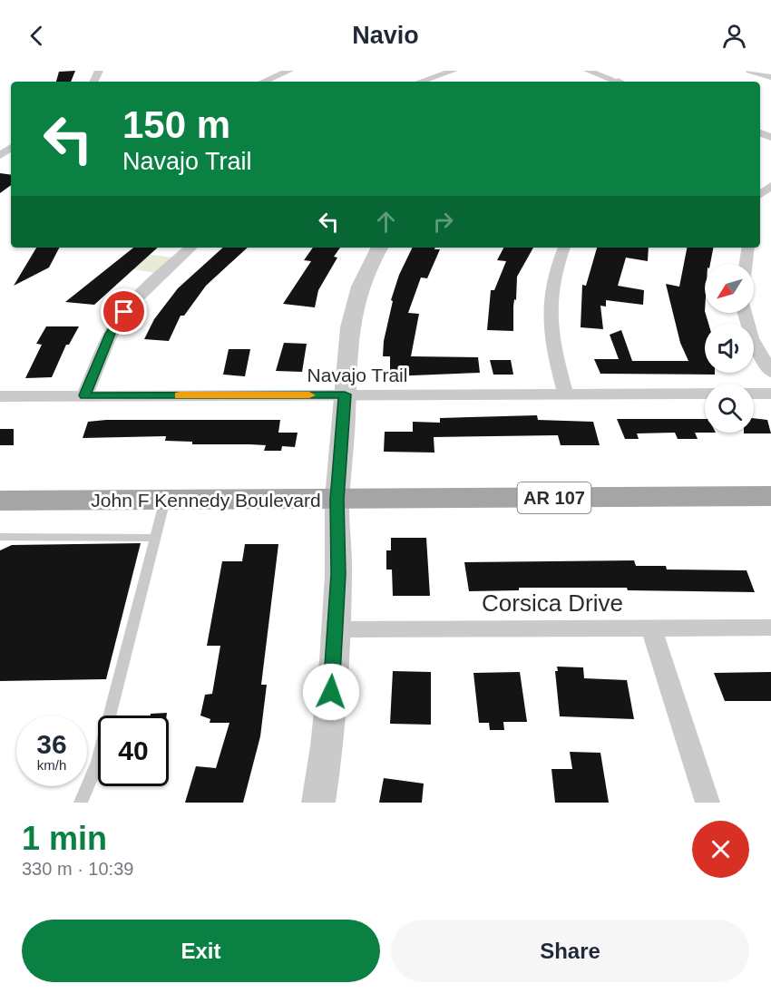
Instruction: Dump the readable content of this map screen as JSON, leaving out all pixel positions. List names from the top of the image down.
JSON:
{
  "streets": {
    "main road": ["AR 107", "John F Kennedy Boulevard"],
    "street": ["Navajo Trail", "Corsica Drive"]
  },
  "north": "bottom left",
  "page": {
    "header": "Navio",
    "turn": ["150 m", "Navajo Trail"],
    "speed": "36 km/h",
    "limit": "40",
    "heading": ["1 min", "330 m · 10:39"],
    "buttons": ["Exit", "Share"]
  }
}
